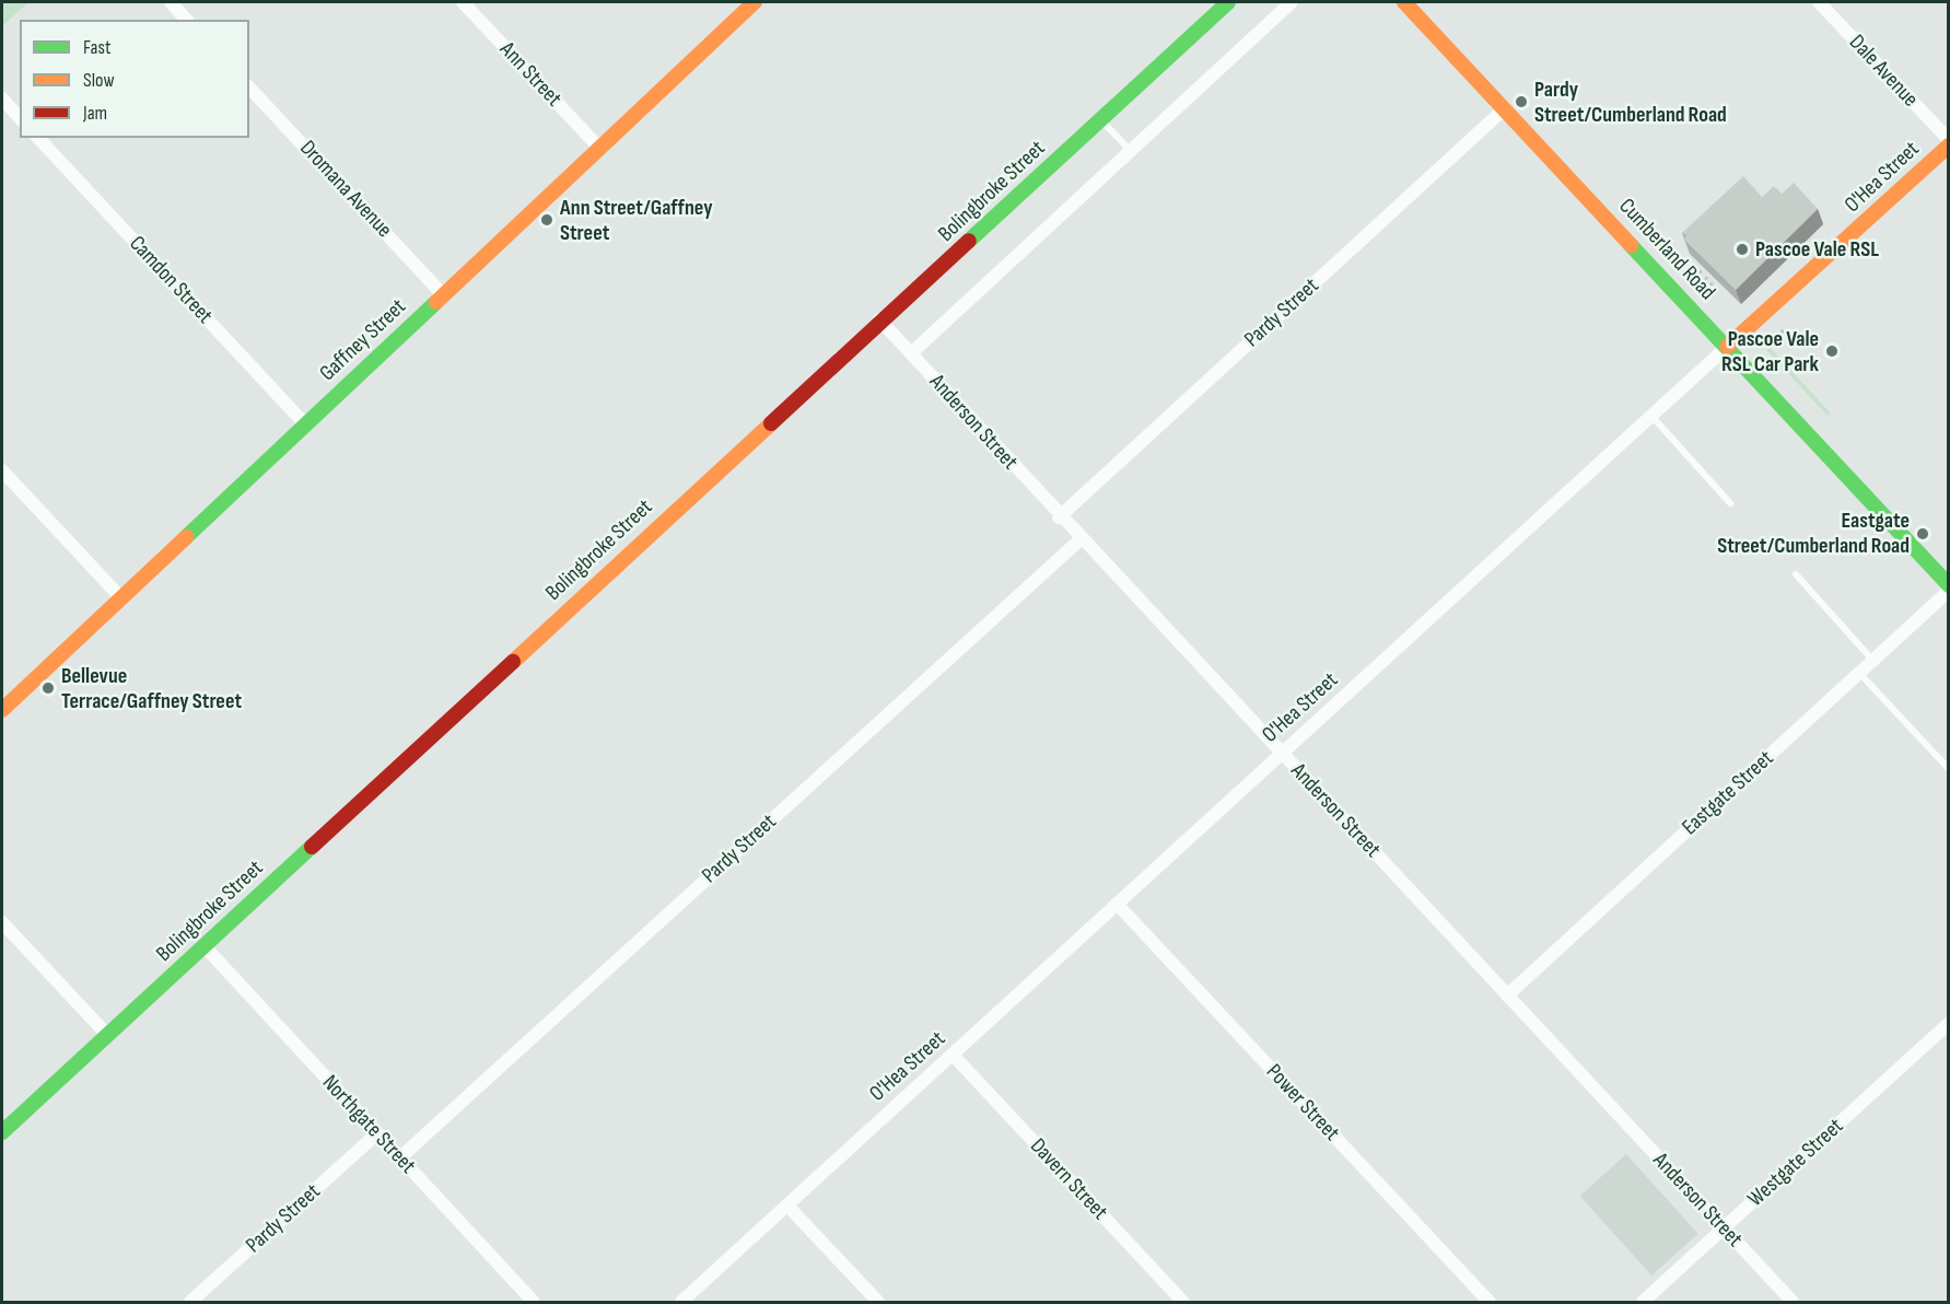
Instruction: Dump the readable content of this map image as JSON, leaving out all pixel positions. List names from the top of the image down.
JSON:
{
  "streets": {
    "street": [
      "Dale Avenue",
      "Ann Street",
      "O'Hea Street",
      "Dromana Avenue",
      "Bolingbroke Street",
      "Cumberland Road",
      "Camdon Street",
      "Pardy Street",
      "Gaffney Street",
      "Anderson Street",
      "Eastgate Street",
      "Power Street",
      "Northgate Street",
      "Westgate Street",
      "Davern Street"
    ]
  },
  "crossings": [
    ["Dale Avenue", "O'Hea Street"],
    ["Ann Street", "Gaffney Street"],
    ["O'Hea Street", "Cumberland Road"],
    ["O'Hea Street", "Anderson Street"],
    ["O'Hea Street", "Power Street"],
    ["O'Hea Street", "Davern Street"],
    ["Dromana Avenue", "Gaffney Street"],
    ["Bolingbroke Street", "Anderson Street"],
    ["Bolingbroke Street", "Northgate Street"],
    ["Cumberland Road", "Pardy Street"],
    ["Cumberland Road", "Eastgate Street"],
    ["Camdon Street", "Gaffney Street"],
    ["Pardy Street", "Anderson Street"],
    ["Pardy Street", "Northgate Street"],
    ["Anderson Street", "Eastgate Street"],
    ["Anderson Street", "Westgate Street"]
  ],
  "places": [
    "Pardy Street/Cumberland Road",
    "Ann Street/Gaffney Street",
    "Pascoe Vale RSL",
    "Pascoe Vale RSL Car Park",
    "Eastgate Street/Cumberland Road",
    "Bellevue Terrace/Gaffney Street"
  ],
  "legend": ["Fast", "Slow", "Jam"]
}
